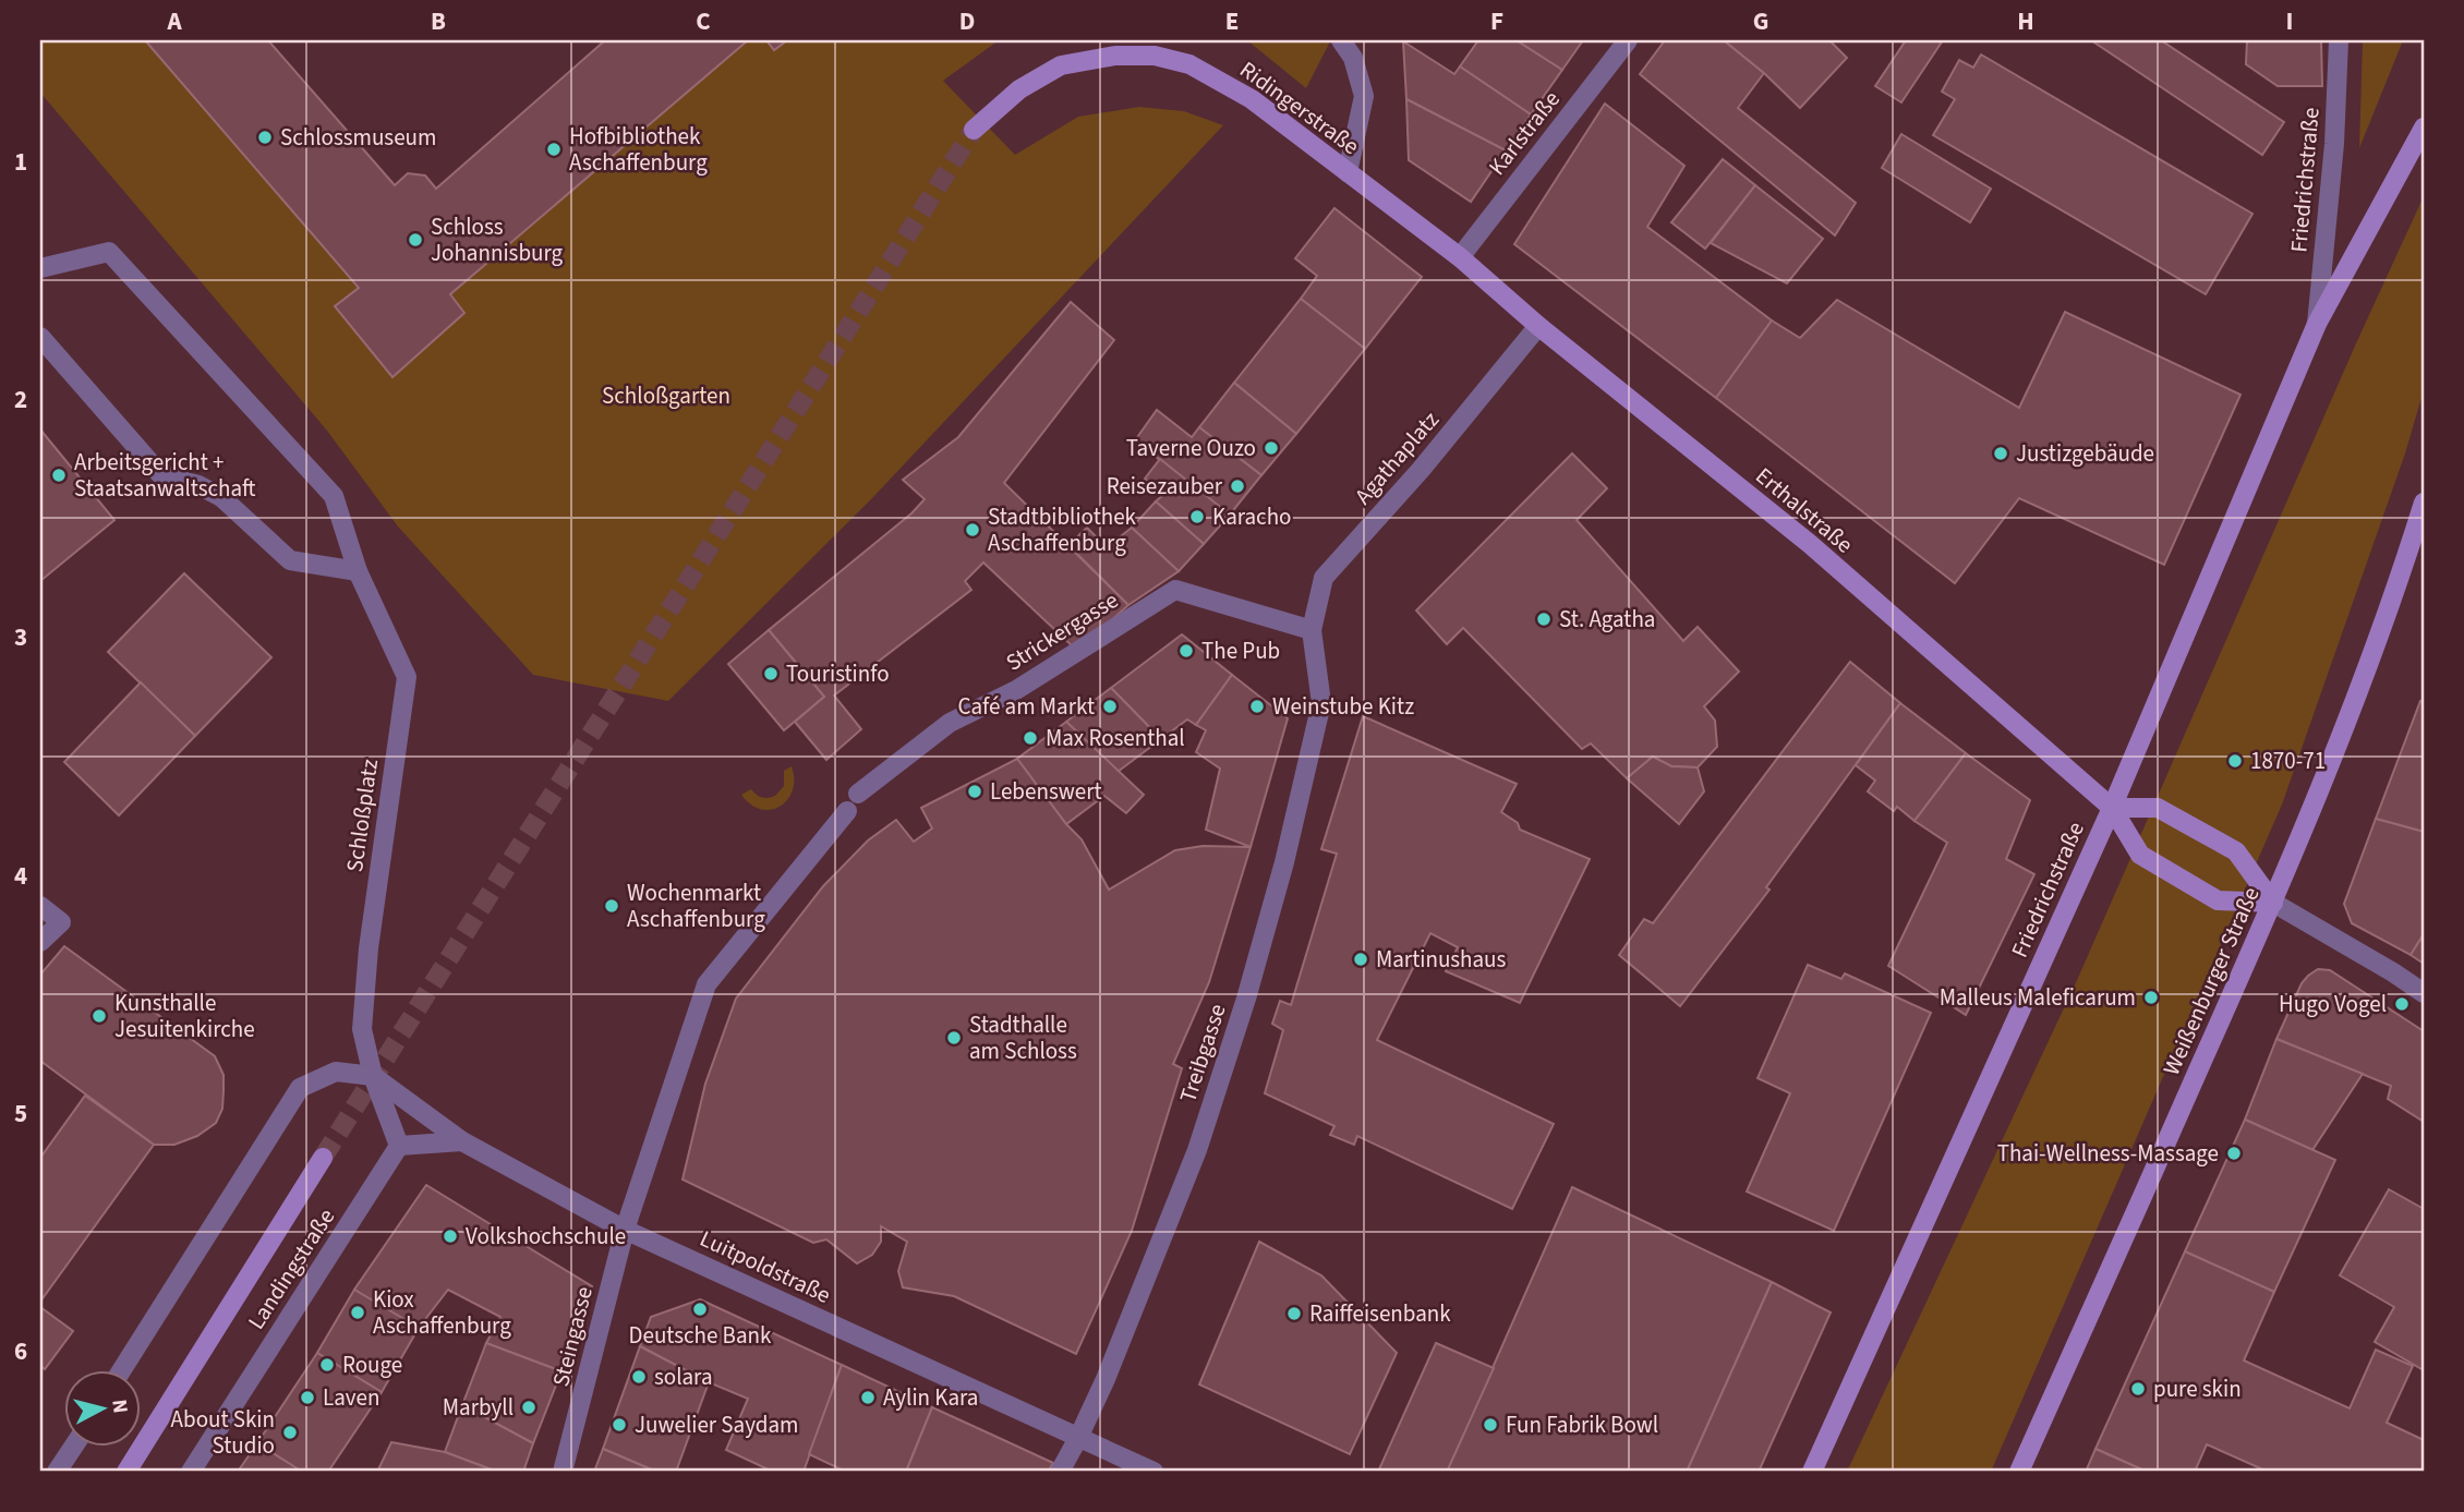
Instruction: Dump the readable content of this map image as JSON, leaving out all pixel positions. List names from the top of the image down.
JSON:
{
  "streets": {
    "main road": [
      "Ridingerstraße",
      "Friedrichstraße",
      "Erthalstraße",
      "Weißenburger Straße",
      "Landingstraße"
    ],
    "street": [
      "Karlstraße",
      "Agathaplatz",
      "Strickergasse",
      "Schloßplatz",
      "Treibgasse",
      "Luitpoldstraße",
      "Steingasse"
    ]
  },
  "crossings": [
    ["Ridingerstraße", "Karlstraße"],
    ["Ridingerstraße", "Erthalstraße"],
    ["Karlstraße", "Erthalstraße"],
    ["Friedrichstraße", "Erthalstraße"],
    ["Agathaplatz", "Erthalstraße"],
    ["Agathaplatz", "Strickergasse"],
    ["Agathaplatz", "Treibgasse"],
    ["Erthalstraße", "Weißenburger Straße"],
    ["Strickergasse", "Treibgasse"],
    ["Strickergasse", "Steingasse"],
    ["Schloßplatz", "Luitpoldstraße"],
    ["Treibgasse", "Luitpoldstraße"],
    ["Luitpoldstraße", "Steingasse"]
  ],
  "parks": ["Schloßgarten"],
  "places": [
    "Schlossmuseum",
    "Hofbibliothek Aschaffenburg",
    "Schloss Johannisburg",
    "Taverne Ouzo",
    "Justizgebäude",
    "Arbeitsgericht + Staatsanwaltschaft",
    "Reisezauber",
    "Karacho",
    "Stadtbibliothek Aschaffenburg",
    "St. Agatha",
    "The Pub",
    "Touristinfo",
    "Café am Markt",
    "Weinstube Kitz",
    "Max Rosenthal",
    "1870-71",
    "Lebenswert",
    "Wochenmarkt Aschaffenburg",
    "Martinushaus",
    "Malleus Maleficarum",
    "Hugo Vogel",
    "Kunsthalle Jesuitenkirche",
    "Stadthalle am Schloss",
    "Thai-Wellness-Massage",
    "Volkshochschule",
    "Deutsche Bank",
    "Kiox Aschaffenburg",
    "Raiffeisenbank",
    "Rouge",
    "solara",
    "pure skin",
    "Laven",
    "Aylin Kara",
    "Marbyll",
    "Juwelier Saydam",
    "Fun Fabrik Bowl",
    "About Skin Studio"
  ],
  "north": "right",
  "grid": {
    "columns": [
      "A",
      "B",
      "C",
      "D",
      "E",
      "F",
      "G",
      "H",
      "I"
    ],
    "rows": [
      "1",
      "2",
      "3",
      "4",
      "5",
      "6"
    ]
  }
}
